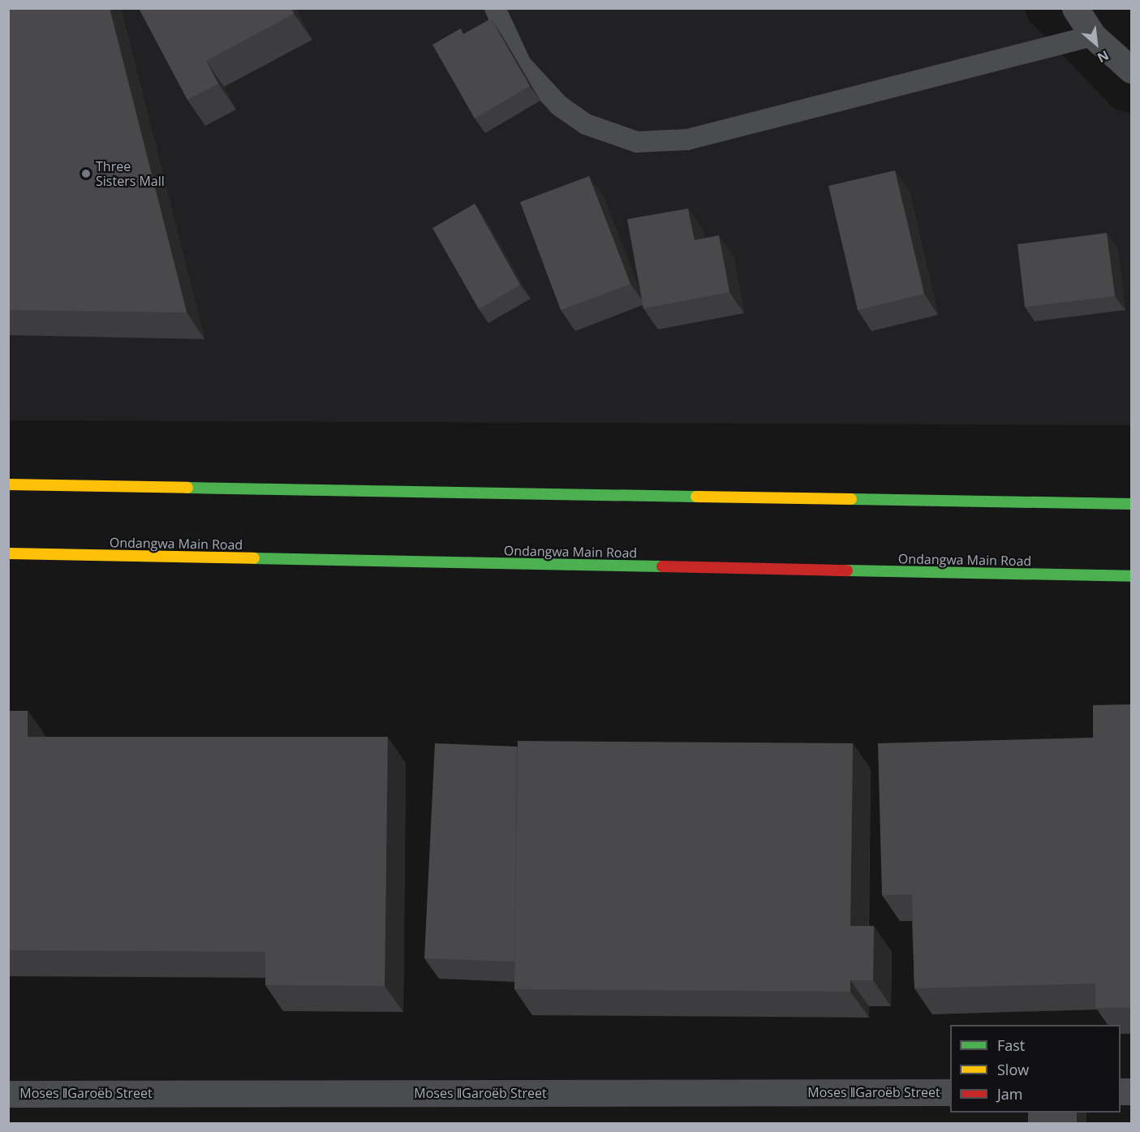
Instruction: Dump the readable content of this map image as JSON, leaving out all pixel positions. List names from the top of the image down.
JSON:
{
  "streets": {
    "main road": ["Ondangwa Main Road"],
    "street": ["Moses ǁGaroëb Street"]
  },
  "places": ["Three Sisters Mall"],
  "legend": ["Fast", "Slow", "Jam"],
  "north": "bottom right"
}
